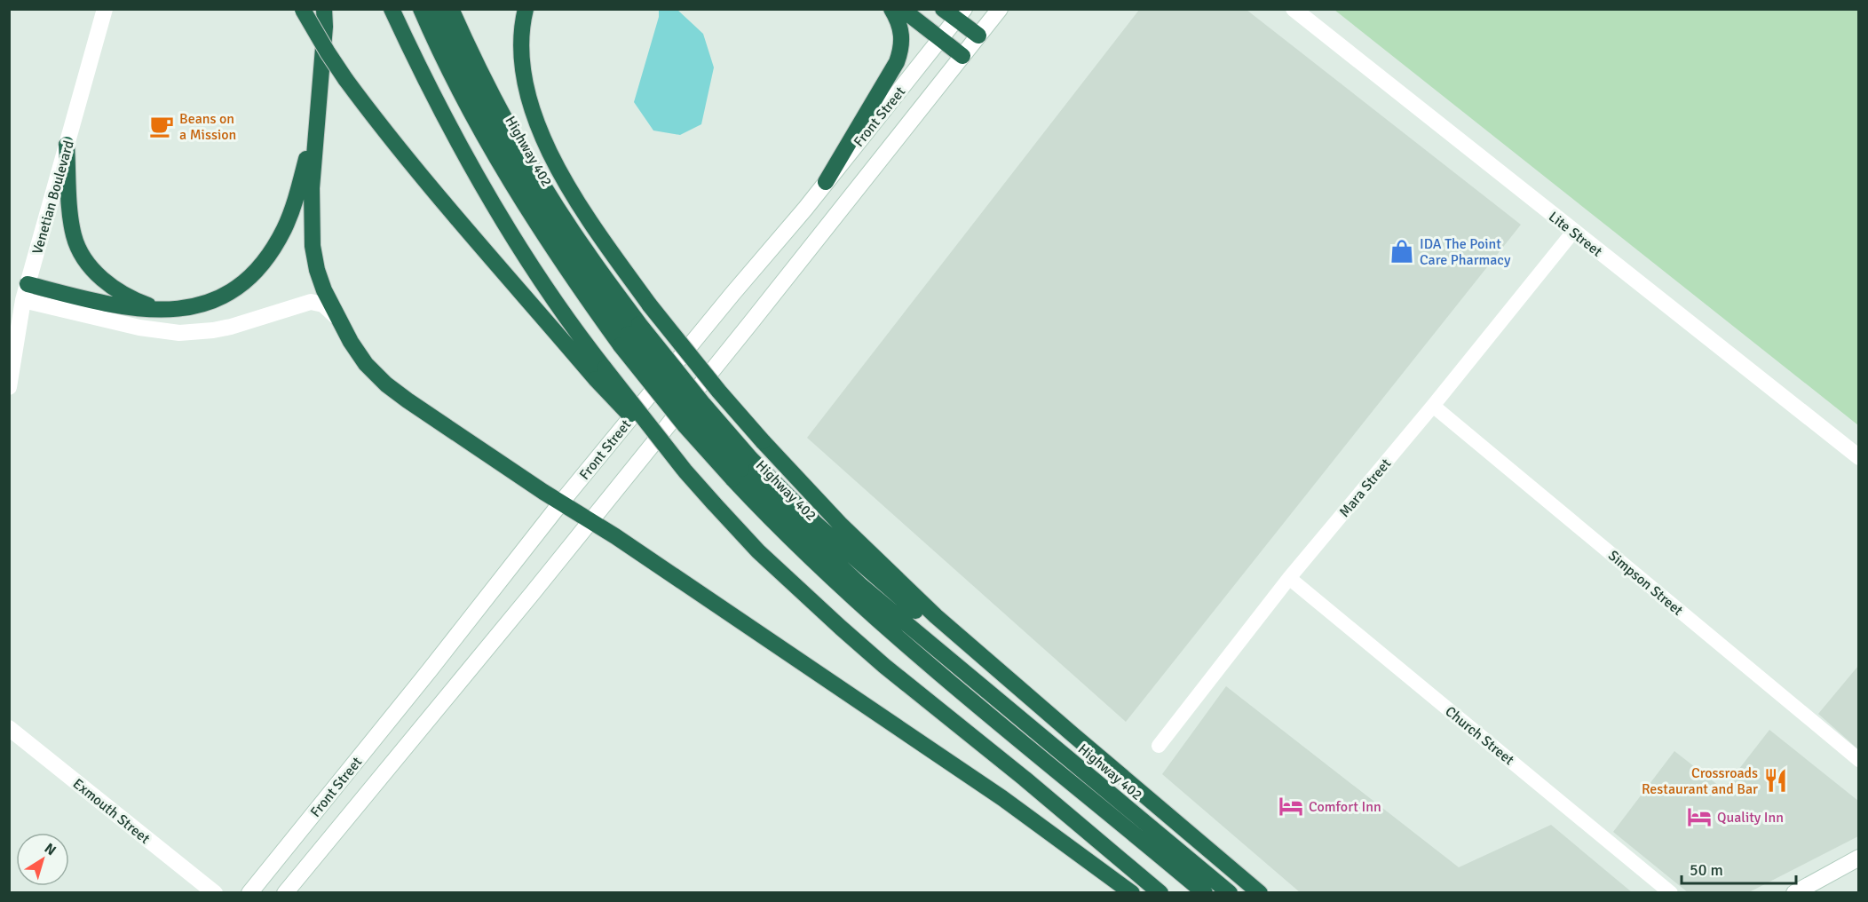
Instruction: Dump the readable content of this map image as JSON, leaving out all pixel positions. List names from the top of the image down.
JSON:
{
  "streets": {
    "highway": ["Highway 402"],
    "main road": [
      "Front Street",
      "Venetian Boulevard",
      "Lite Street",
      "Exmouth Street"
    ],
    "street": ["Mara Street", "Simpson Street", "Church Street"]
  },
  "crossings": [
    ["Lite Street", "Mara Street"],
    ["Mara Street", "Simpson Street"],
    ["Mara Street", "Church Street"]
  ],
  "places": {
    "cafe": ["Beans on a Mission"],
    "shop": ["IDA The Point Care Pharmacy"],
    "restaurant": ["Crossroads Restaurant and Bar"],
    "hotel": ["Comfort Inn", "Quality Inn"]
  },
  "scale_bar": "50 m",
  "north": "top right"
}
